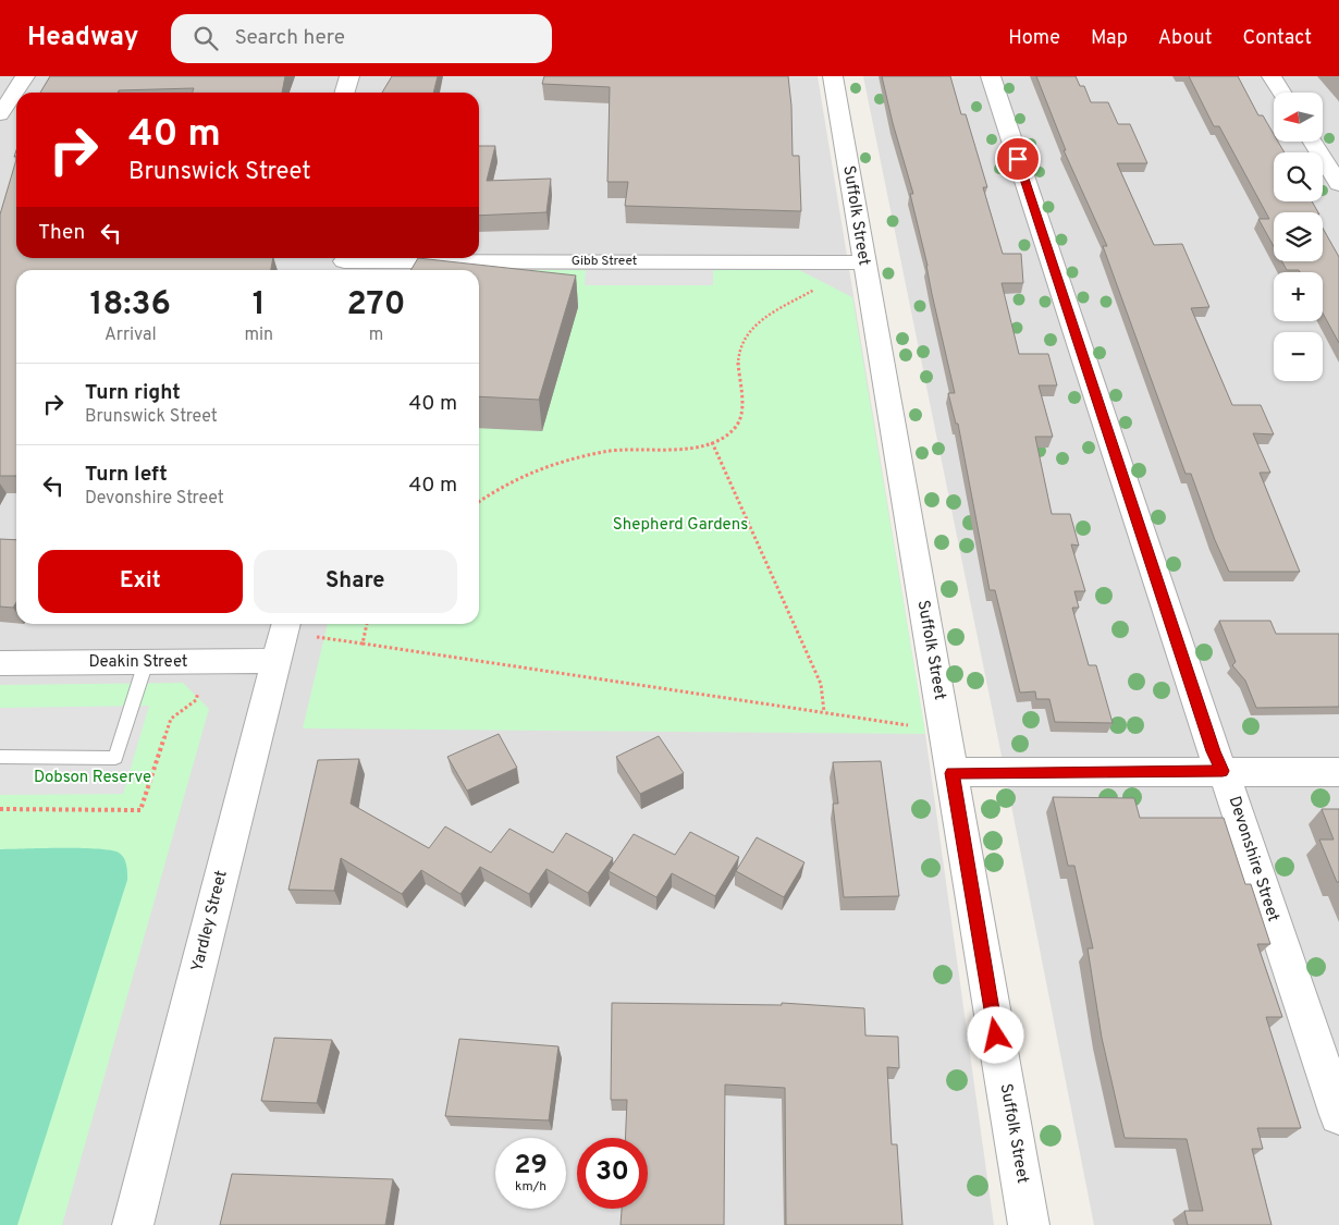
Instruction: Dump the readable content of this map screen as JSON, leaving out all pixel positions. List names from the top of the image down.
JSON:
{
  "streets": {
    "street": [
      "Suffolk Street",
      "Gibb Street",
      "Deakin Street",
      "Devonshire Street",
      "Yardley Street"
    ]
  },
  "crossings": [
    ["Suffolk Street", "Gibb Street"],
    ["Deakin Street", "Yardley Street"]
  ],
  "parks": ["Shepherd Gardens", "Dobson Reserve"],
  "north": "left",
  "page": {
    "header": "Headway",
    "search": "Search here",
    "nav": [
      "Home",
      "Map",
      "About",
      "Contact"
    ],
    "map_buttons": ["+", "−"],
    "turn": ["40 m", "Brunswick Street"],
    "then": "Then",
    "eta": [
      "18:36",
      "Arrival",
      "1",
      "min",
      "270",
      "m"
    ],
    "list": [
      {
        "name": "Turn right",
        "note": "Brunswick Street",
        "value": "40 m"
      },
      {
        "name": "Turn left",
        "note": "Devonshire Street",
        "value": "40 m"
      }
    ],
    "buttons": ["Exit", "Share"],
    "speed": "29 km/h",
    "limit": "30"
  }
}
